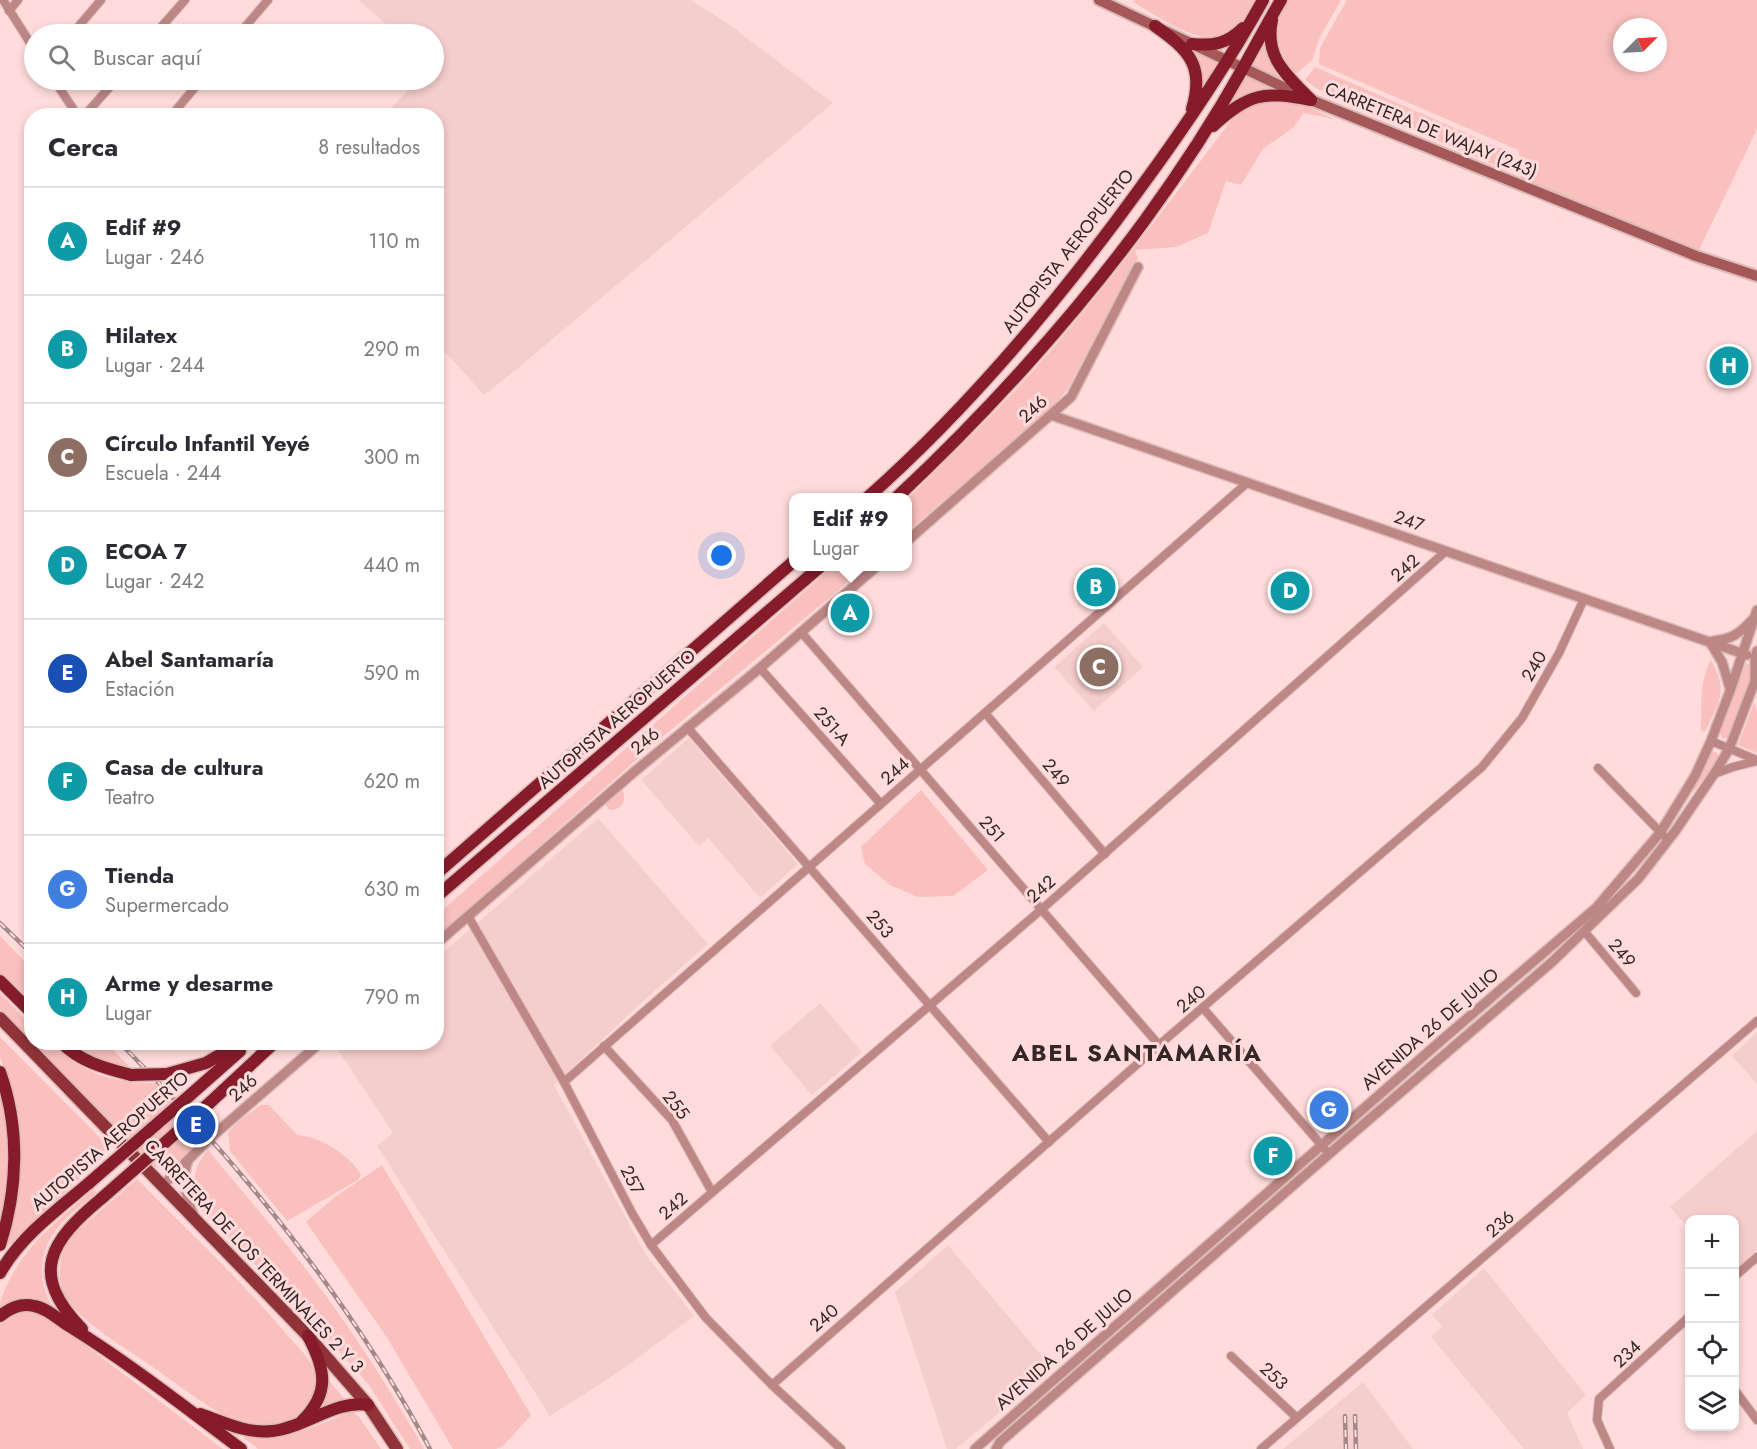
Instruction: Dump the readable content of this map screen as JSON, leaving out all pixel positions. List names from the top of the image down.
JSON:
{
  "streets": {
    "highway": ["AUTOPISTA AEROPUERTO"],
    "main road": ["CARRETERA DE WAJAY (243)", "CARRETERA DE LOS TERMINALES 2 Y 3"],
    "street": [
      "246",
      "247",
      "242",
      "240",
      "251-A",
      "244",
      "249",
      "251",
      "253",
      "AVENIDA 26 DE JULIO",
      "255",
      "257",
      "236",
      "234"
    ]
  },
  "crossings": [
    ["CARRETERA DE WAJAY (243)", "AUTOPISTA AEROPUERTO"],
    ["246", "247"],
    ["246", "251-A"],
    ["246", "251"],
    ["246", "253"],
    ["246", "257"],
    ["246", "CARRETERA DE LOS TERMINALES 2 Y 3"],
    ["247", "242"],
    ["247", "240"],
    ["247", "244"],
    ["247", "AVENIDA 26 DE JULIO"],
    ["242", "249"],
    ["242", "251"],
    ["242", "253"],
    ["242", "255"],
    ["242", "257"],
    ["240", "251"],
    ["240", "253"],
    ["240", "257"],
    ["251-A", "244"],
    ["244", "249"],
    ["244", "251"],
    ["244", "253"],
    ["244", "255"],
    ["244", "257"],
    ["249", "AVENIDA 26 DE JULIO"],
    ["253", "236"]
  ],
  "districts": ["ABEL SANTAMARÍA"],
  "north": "top right",
  "page": {
    "search": "Buscar aquí",
    "heading": ["Cerca", "8 resultados"],
    "list": [
      {
        "mark": "A",
        "name": "Edif #9",
        "note": "Lugar · 246",
        "value": "110 m"
      },
      {
        "mark": "B",
        "name": "Hilatex",
        "note": "Lugar · 244",
        "value": "290 m"
      },
      {
        "mark": "C",
        "name": "Círculo Infantil Yeyé",
        "note": "Escuela · 244",
        "value": "300 m"
      },
      {
        "mark": "D",
        "name": "ECOA 7",
        "note": "Lugar · 242",
        "value": "440 m"
      },
      {
        "mark": "E",
        "name": "Abel Santamaría",
        "note": "Estación",
        "value": "590 m"
      },
      {
        "mark": "F",
        "name": "Casa de cultura",
        "note": "Teatro",
        "value": "620 m"
      },
      {
        "mark": "G",
        "name": "Tienda",
        "note": "Supermercado",
        "value": "630 m"
      },
      {
        "mark": "H",
        "name": "Arme y desarme",
        "note": "Lugar",
        "value": "790 m"
      }
    ],
    "pins": [
      "H",
      "B",
      "D",
      "A",
      "C",
      "G",
      "E",
      "F"
    ],
    "popup": ["Edif #9", "Lugar"],
    "map_buttons": ["+", "−"]
  }
}
